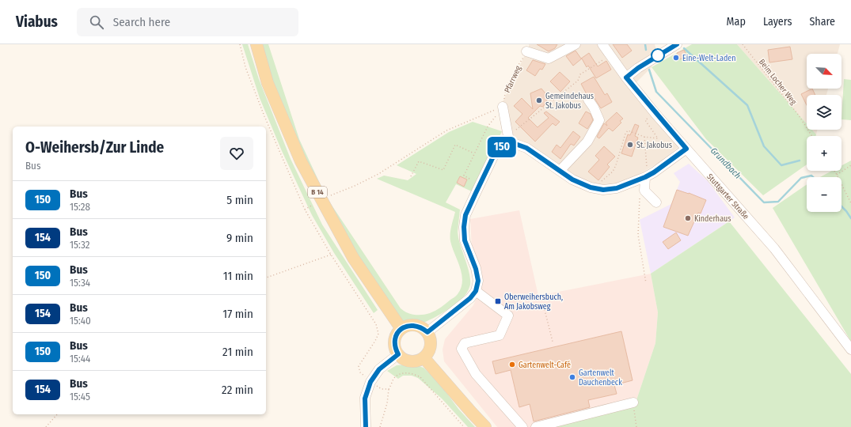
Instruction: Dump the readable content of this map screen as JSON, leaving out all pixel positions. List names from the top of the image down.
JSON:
{
  "streets": {
    "main road": ["B 14"],
    "street": ["Stuttgarter Straße"],
    "path": ["Pfarrweg"]
  },
  "water": ["Grundbach"],
  "places": {
    "other": [
      "Eine-Welt-Laden",
      "Gemeindehaus St. Jakobus",
      "St. Jakobus",
      "Kinderhaus",
      "Gartenwelt-Café",
      "Gartenwelt Dauchenbeck"
    ],
    "transit": ["Oberweihersbuch, Am Jakobsweg"]
  },
  "lines": ["bus line 150"],
  "north": "bottom right",
  "page": {
    "header": "Viabus",
    "search": "Search here",
    "nav": ["Map", "Layers", "Share"],
    "on_map": "150",
    "map_buttons": ["+", "−"],
    "heading": ["O-Weihersb/Zur Linde", "Bus"],
    "list": [
      {
        "mark": "150",
        "name": "Bus",
        "note": "15:28",
        "value": "5 min"
      },
      {
        "mark": "154",
        "name": "Bus",
        "note": "15:32",
        "value": "9 min"
      },
      {
        "mark": "150",
        "name": "Bus",
        "note": "15:34",
        "value": "11 min"
      },
      {
        "mark": "154",
        "name": "Bus",
        "note": "15:40",
        "value": "17 min"
      },
      {
        "mark": "150",
        "name": "Bus",
        "note": "15:44",
        "value": "21 min"
      },
      {
        "mark": "154",
        "name": "Bus",
        "note": "15:45",
        "value": "22 min"
      }
    ]
  }
}
